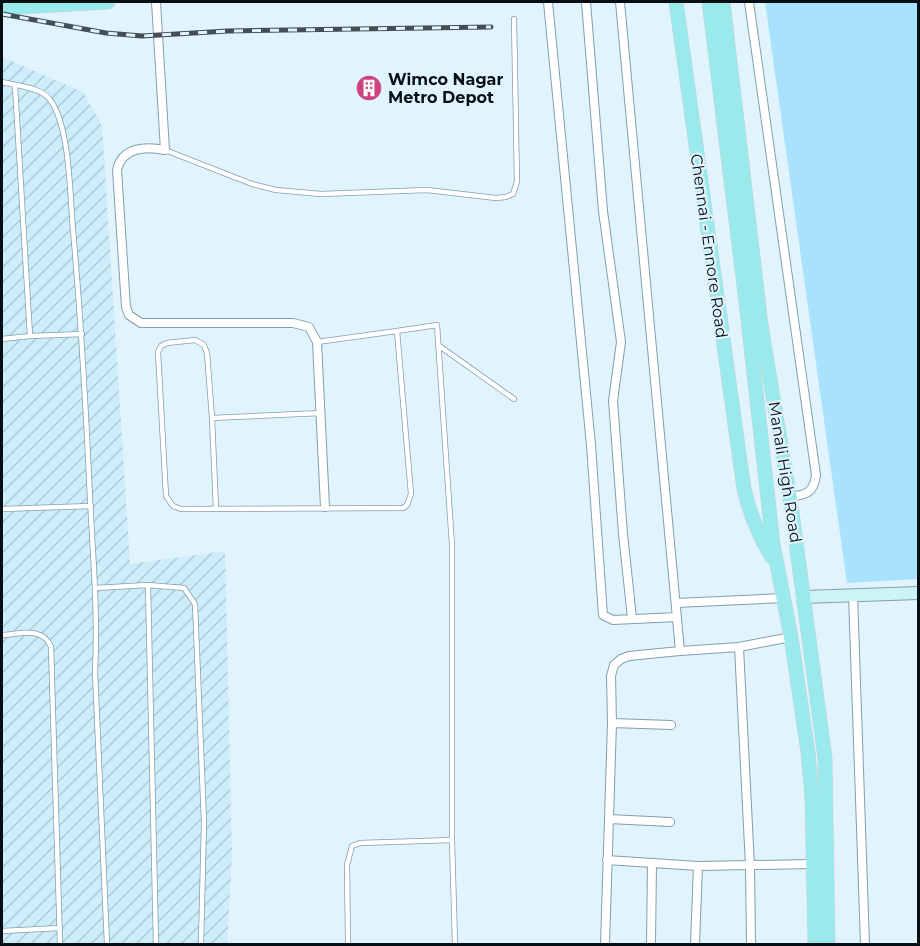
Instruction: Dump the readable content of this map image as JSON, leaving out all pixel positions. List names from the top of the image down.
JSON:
{
  "streets": {
    "main road": ["Chennai - Ennore Road", "Manali High Road"]
  },
  "crossings": [
    ["Chennai - Ennore Road", "Manali High Road"]
  ],
  "places": {
    "building": ["Wimco Nagar Metro Depot"]
  }
}
